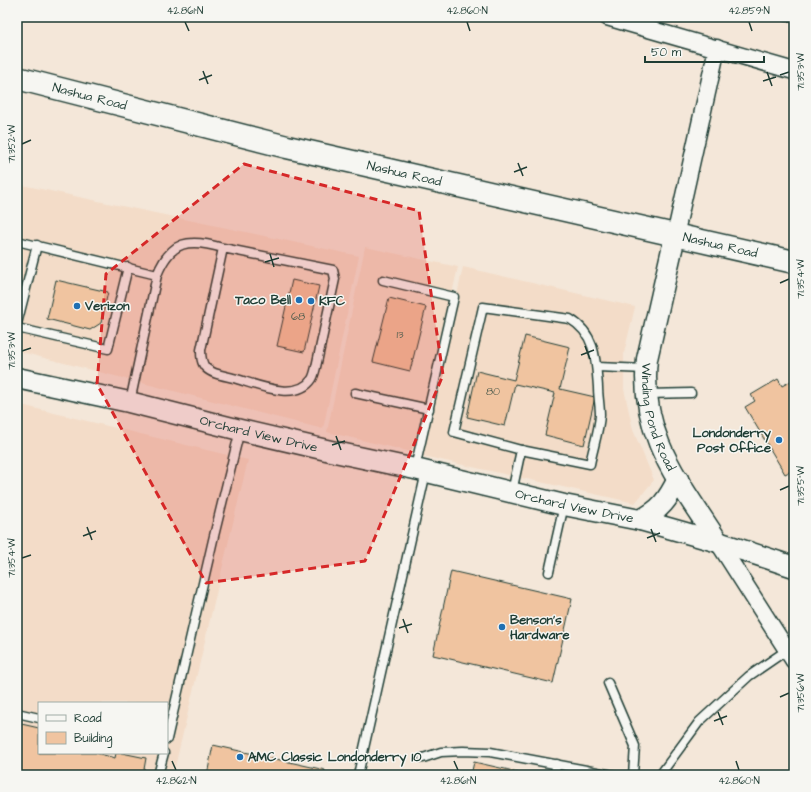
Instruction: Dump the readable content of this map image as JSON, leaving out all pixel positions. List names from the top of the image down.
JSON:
{
  "streets": {
    "main road": ["Nashua Road"],
    "street": ["Winding Pond Road", "Orchard View Drive"]
  },
  "crossings": [
    ["Nashua Road", "Winding Pond Road"],
    ["Winding Pond Road", "Orchard View Drive"]
  ],
  "places": [
    "Taco Bell",
    "KFC",
    "Verizon",
    "Londonderry Post Office",
    "Benson's Hardware",
    "AMC Classic Londonderry 10"
  ],
  "house_numbers": ["68", "13", "80"],
  "legend": ["Road", "Building"],
  "scale_bar": "50 m",
  "coordinates": [
    "42.861°N",
    "42.860°N",
    "42.859°N",
    "71.353°W",
    "71.352°W",
    "71.354°W",
    "71.355°W",
    "71.356°W",
    "42.862°N"
  ]
}
